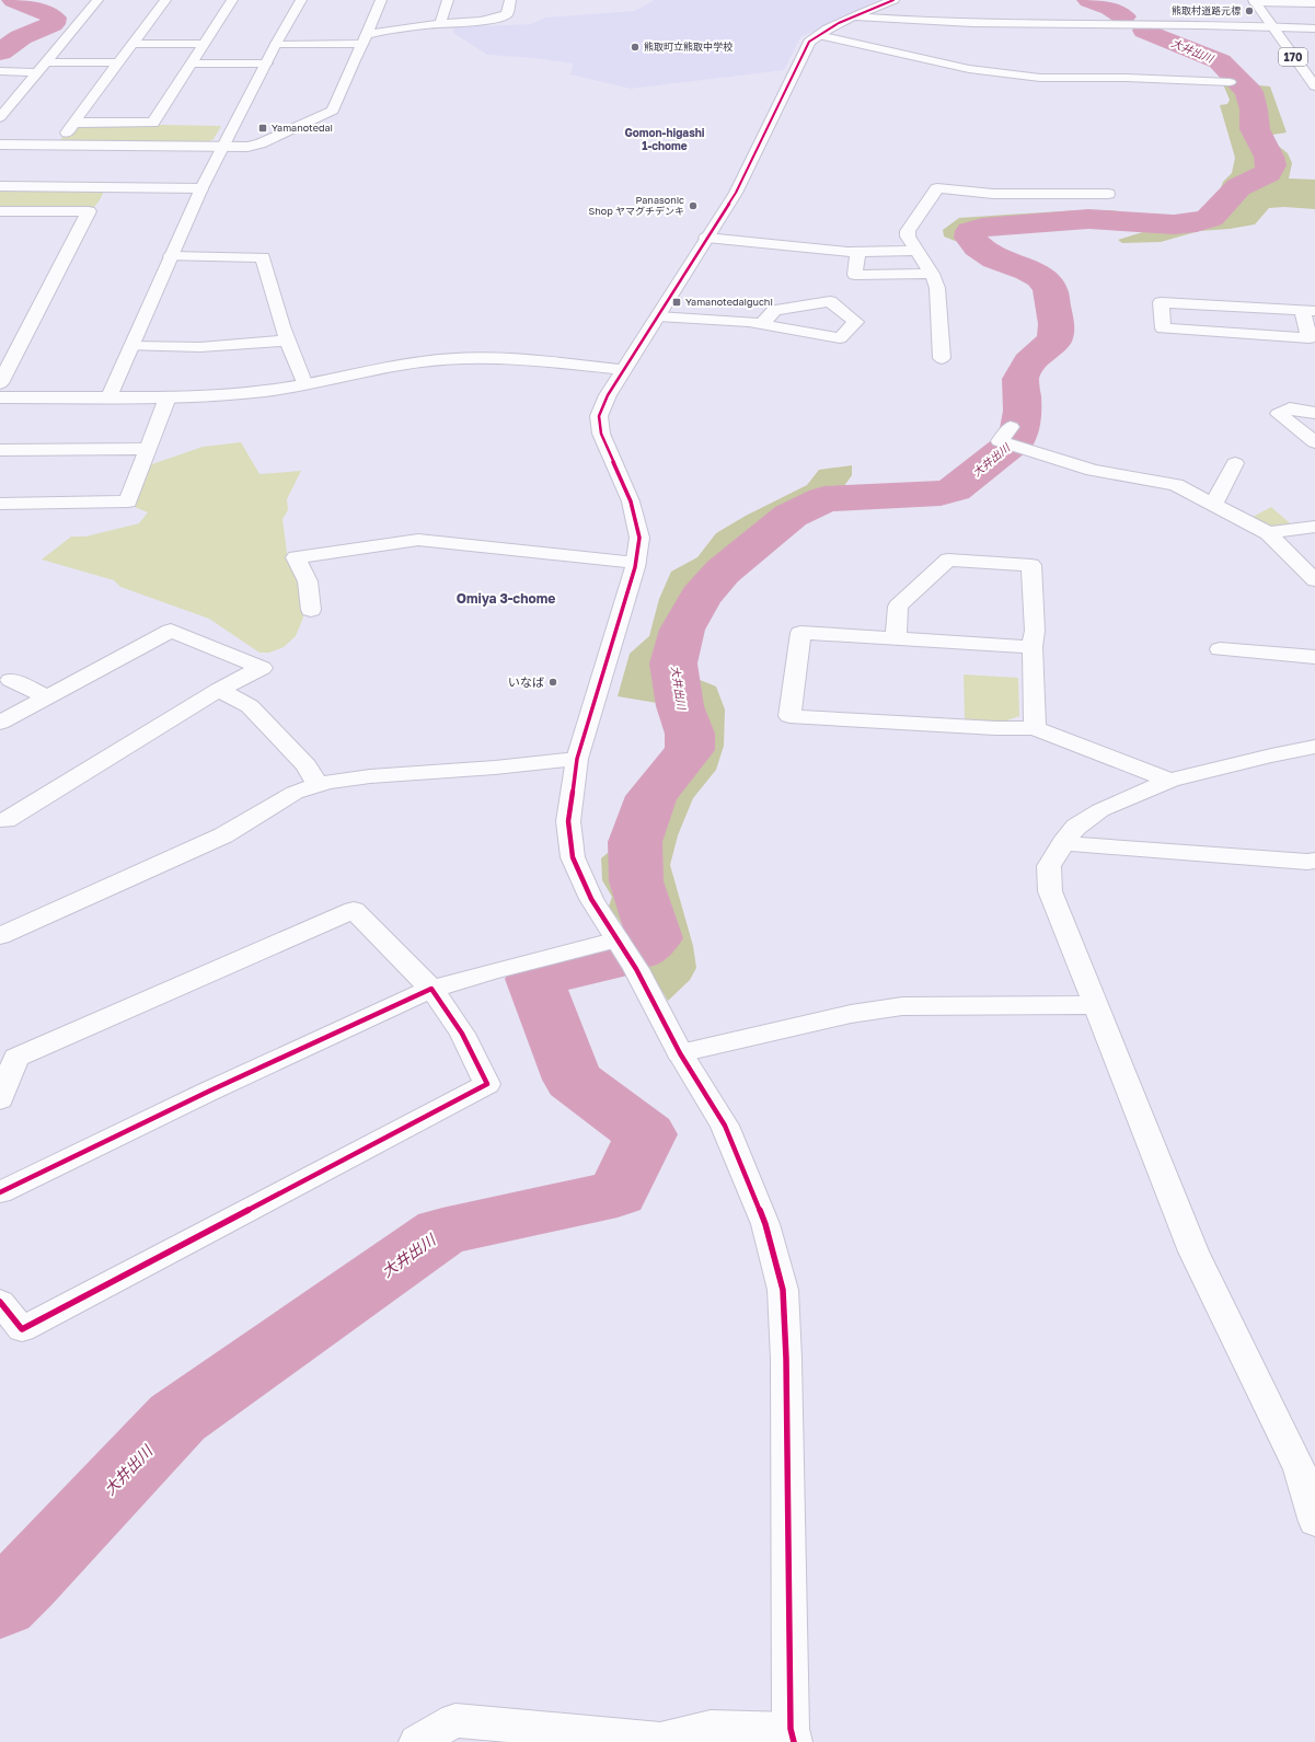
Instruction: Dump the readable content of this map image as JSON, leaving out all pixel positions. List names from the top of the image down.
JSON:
{
  "streets": {
    "main road": ["170"]
  },
  "districts": ["Gomon-higashi 1-chome", "Omiya 3-chome"],
  "water": ["大井出川"],
  "places": {
    "other": [
      "熊取村道路元標",
      "熊取町立熊取中学校",
      "Panasonic Shop ヤマグチデンキ",
      "いなば"
    ],
    "transit": ["Yamanotedai", "Yamanotedaiguchi"]
  }
}
